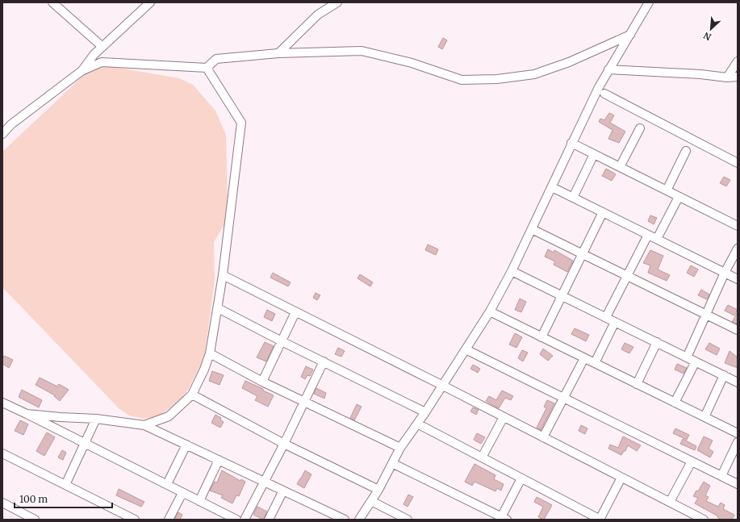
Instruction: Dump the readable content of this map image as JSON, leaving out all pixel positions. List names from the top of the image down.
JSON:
{
  "scale_bar": "100 m",
  "north": "bottom left"
}
